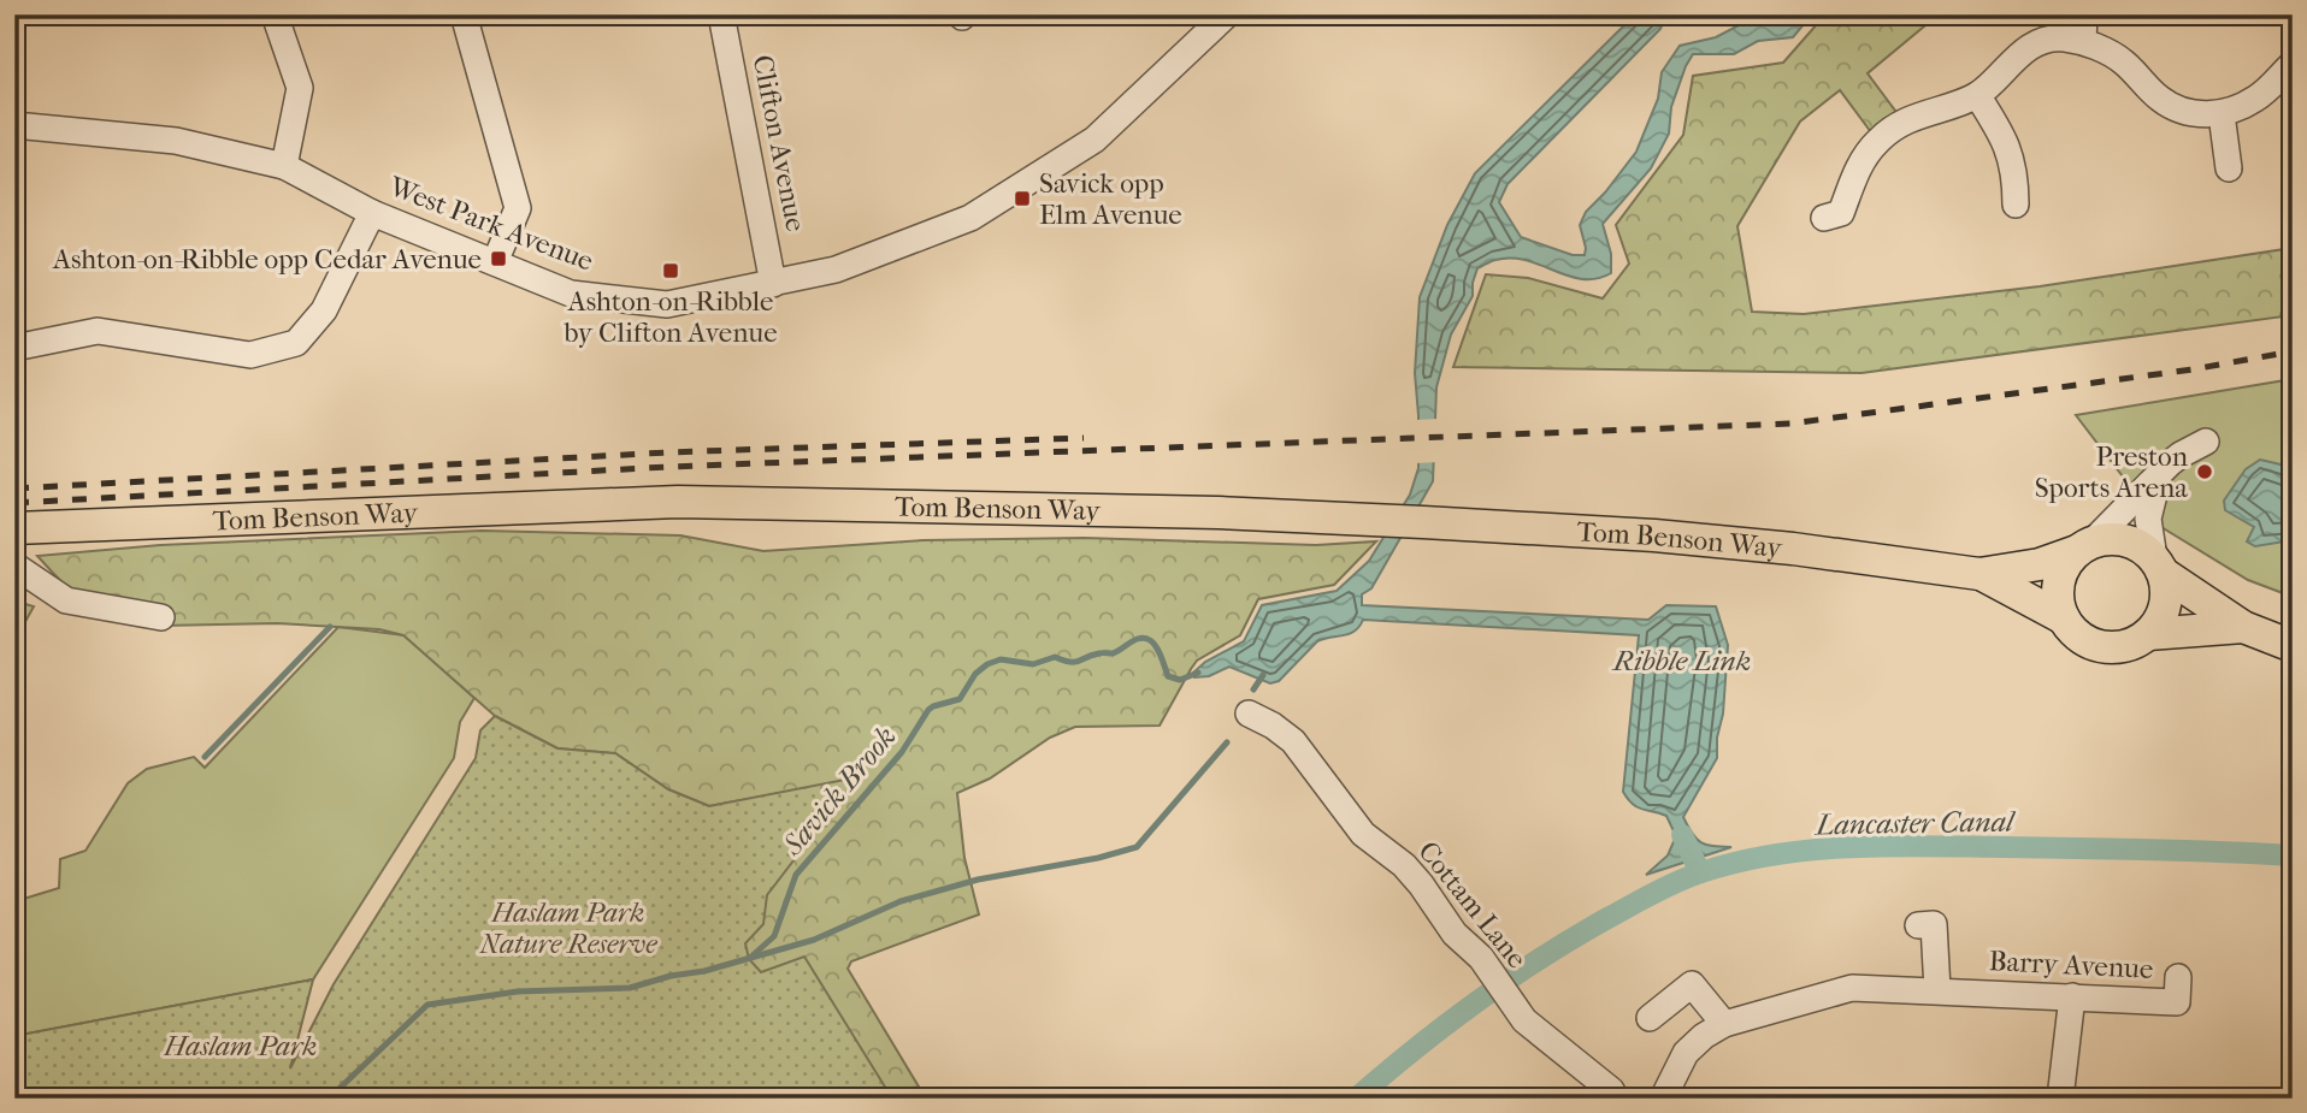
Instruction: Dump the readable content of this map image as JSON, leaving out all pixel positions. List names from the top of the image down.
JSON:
{
  "streets": {
    "main road": ["Tom Benson Way"],
    "street": [
      "Clifton Avenue",
      "West Park Avenue",
      "Cottam Lane",
      "Barry Avenue"
    ]
  },
  "crossings": [
    ["Clifton Avenue", "West Park Avenue"]
  ],
  "water": ["Ribble Link", "Savick Brook", "Lancaster Canal"],
  "parks": ["Haslam Park Nature Reserve", "Haslam Park"],
  "places": {
    "transit": ["Savick opp Elm Avenue", "Ashton-on-Ribble opp Cedar Avenue", "Ashton-on-Ribble by Clifton Avenue"],
    "other": ["Preston Sports Arena"]
  }
}
